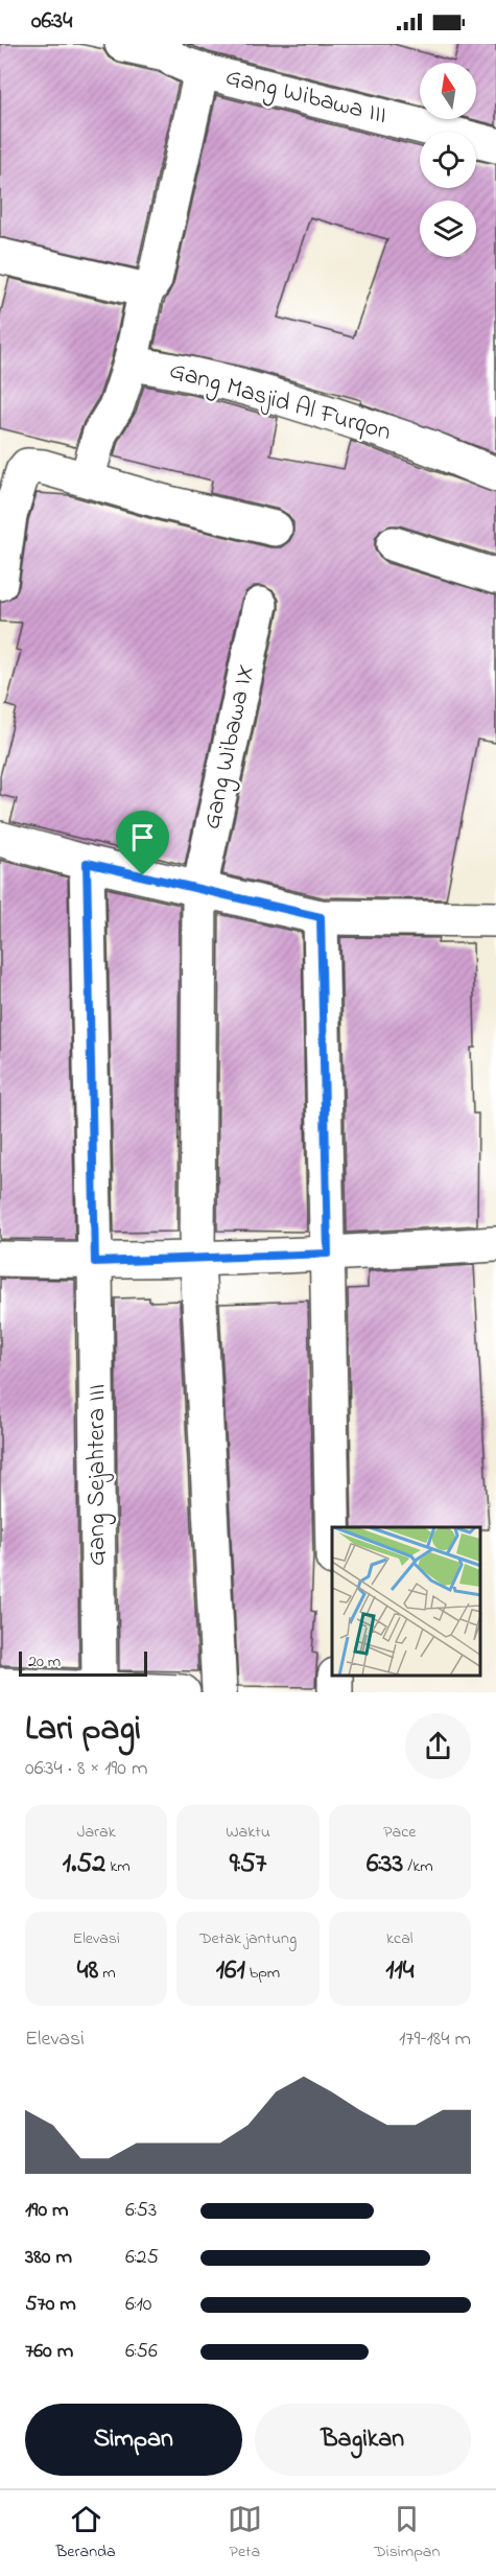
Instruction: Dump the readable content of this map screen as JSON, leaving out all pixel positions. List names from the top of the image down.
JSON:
{
  "streets": {
    "street": [
      "Gang Wibawa III",
      "Gang Masjid Al Furqon",
      "Gang Wibawa IX",
      "Gang Sejahtera III"
    ]
  },
  "scale_bar": "20 m",
  "north": "top",
  "page": {
    "status": "06:34",
    "scale": "20 m",
    "heading": ["Lari pagi", "06:34 · 8 × 190 m"],
    "stats": [
      ["Jarak", "1.52 km"],
      ["Waktu", "9:57"],
      ["Pace", "6:33 /km"],
      ["Elevasi", "48 m"],
      ["Detak jantung", "161 bpm"],
      ["kcal", "114"]
    ],
    "chart": ["Elevasi", "179–184 m"],
    "list": [
      {
        "name": "190 m",
        "note": "6:53"
      },
      {
        "name": "380 m",
        "note": "6:25"
      },
      {
        "name": "570 m",
        "note": "6:10"
      },
      {
        "name": "760 m",
        "note": "6:56"
      }
    ],
    "buttons": ["Simpan", "Bagikan"],
    "tabs": ["Beranda", "Peta", "Disimpan"]
  }
}
